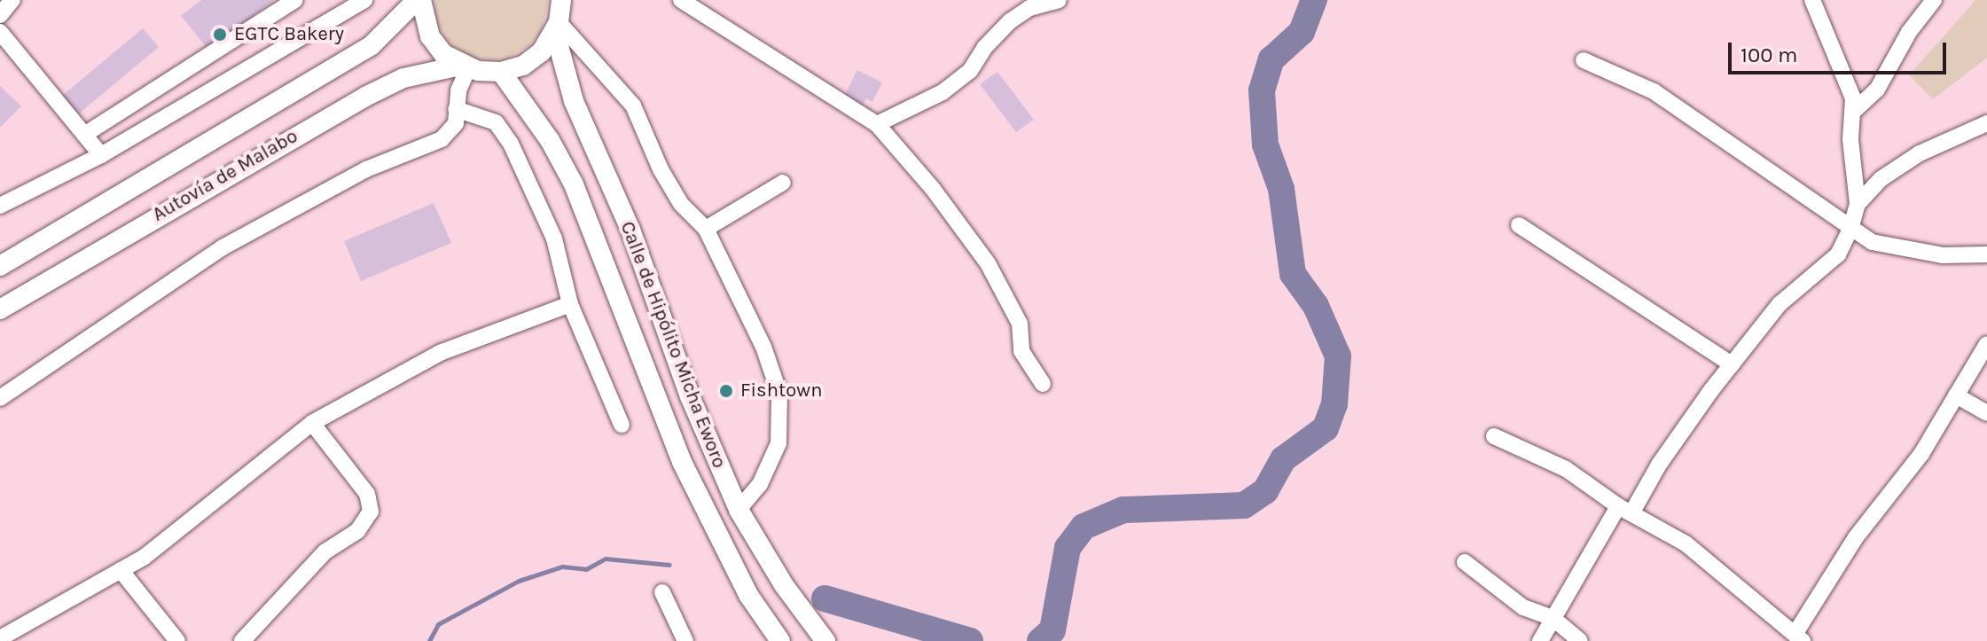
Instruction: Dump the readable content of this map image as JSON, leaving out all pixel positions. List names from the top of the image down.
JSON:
{
  "streets": {
    "main road": ["Autovía de Malabo", "Calle de Hipólito Micha Eworo"]
  },
  "crossings": [
    ["Autovía de Malabo", "Calle de Hipólito Micha Eworo"]
  ],
  "places": ["EGTC Bakery", "Fishtown"],
  "scale_bar": "100 m"
}
